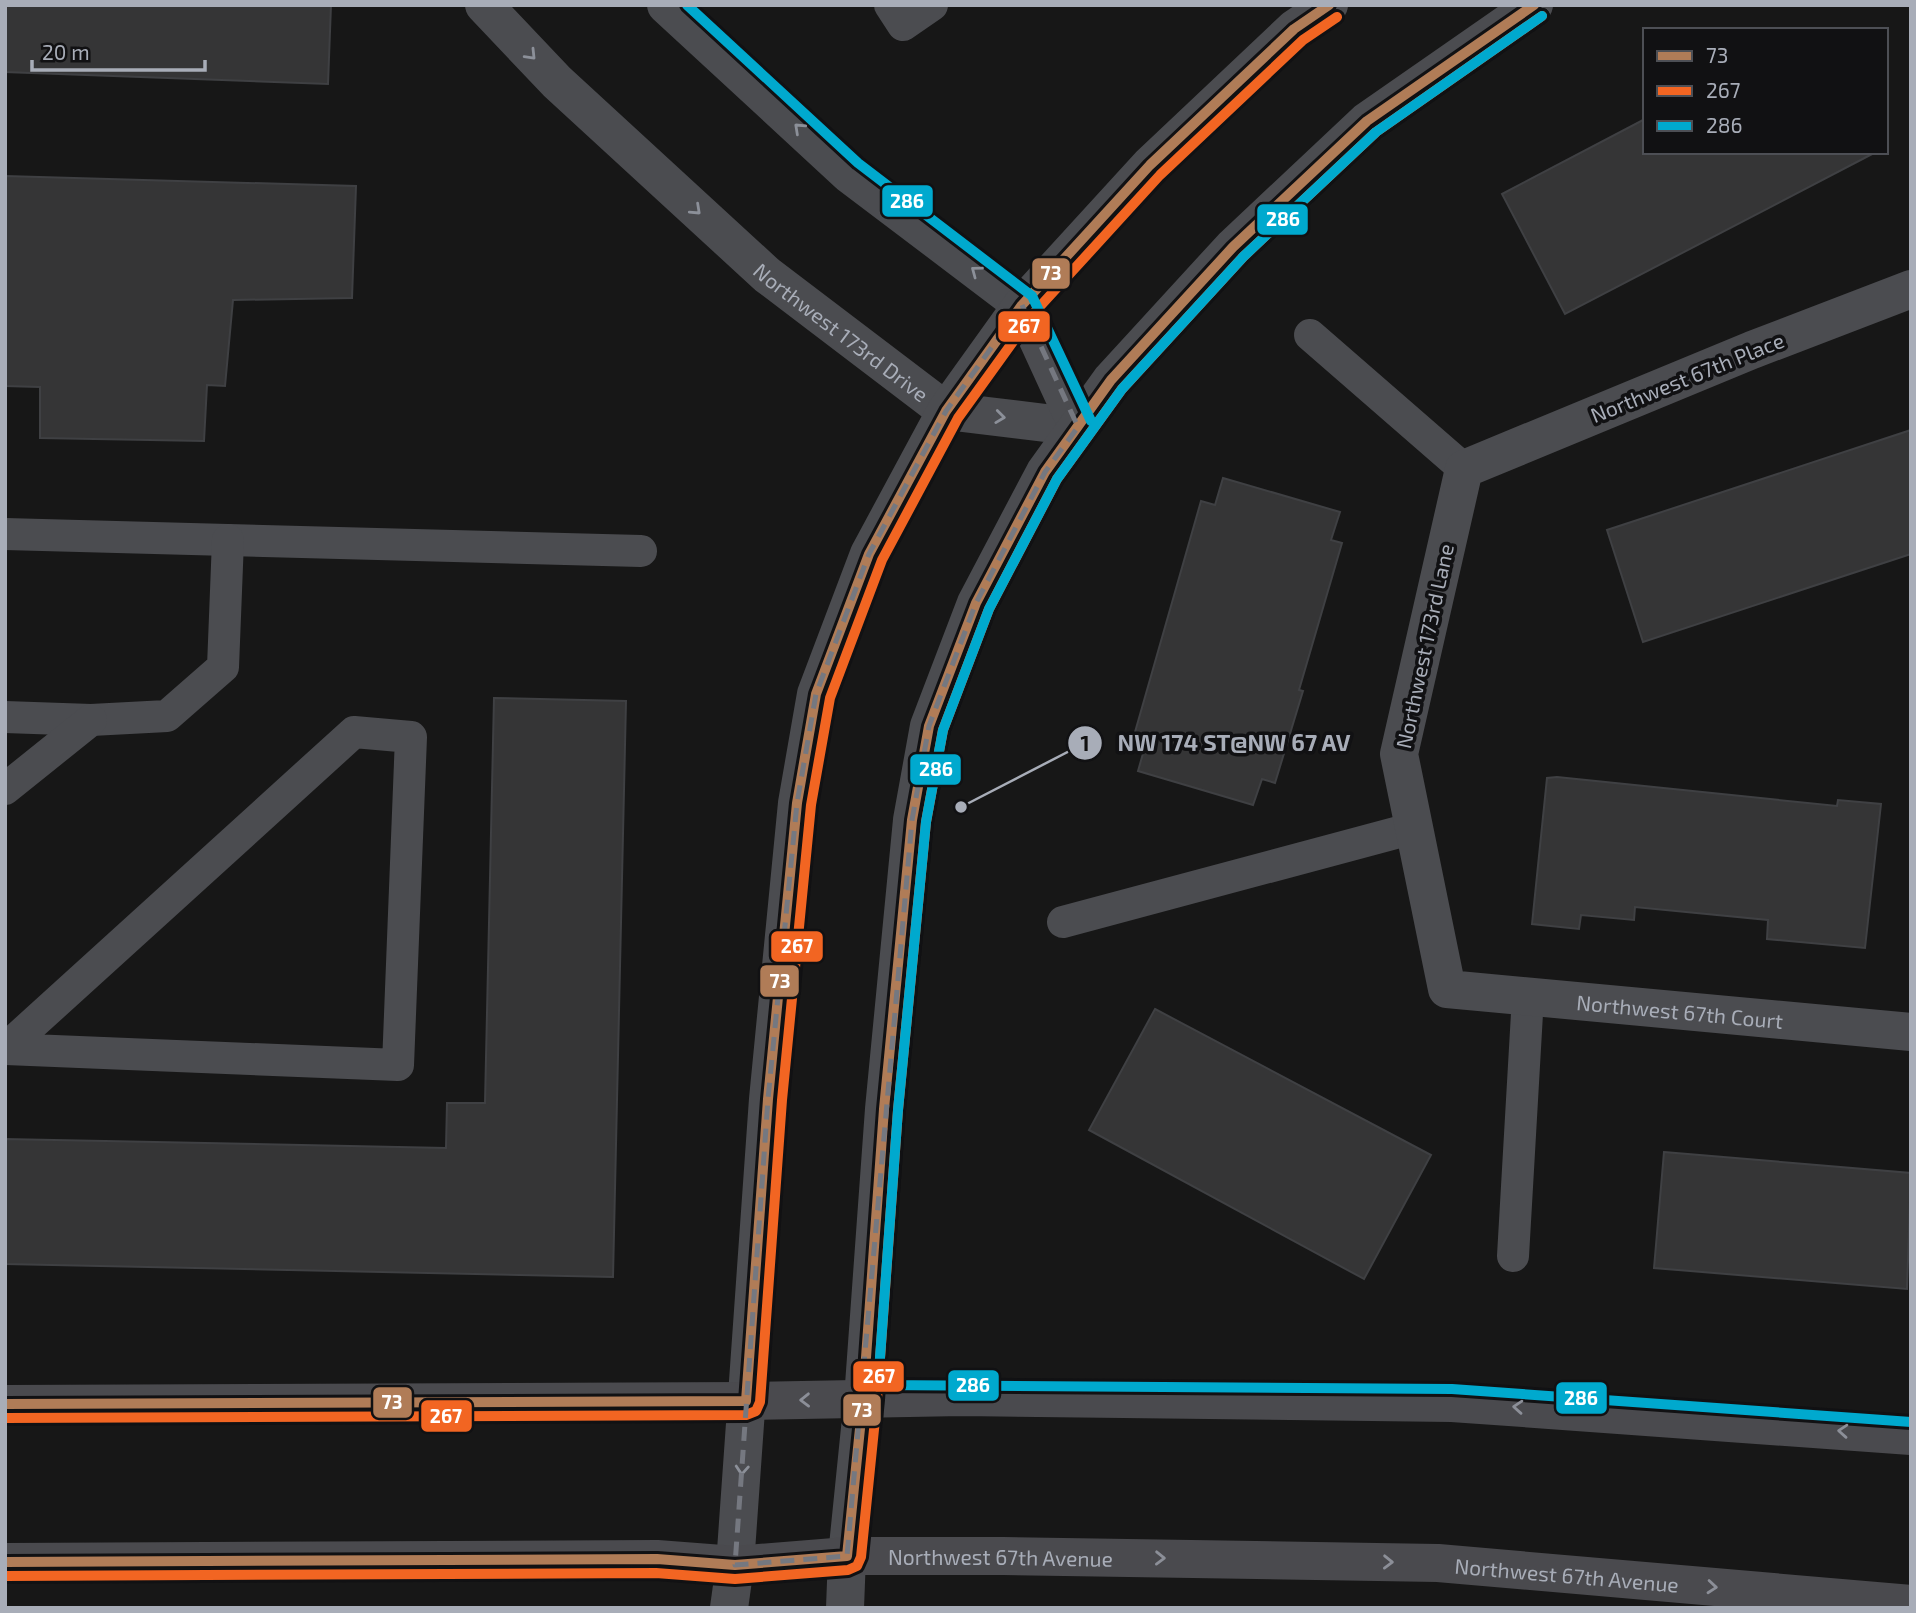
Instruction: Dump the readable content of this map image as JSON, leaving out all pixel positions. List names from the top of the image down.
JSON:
{
  "streets": {
    "main road": ["Northwest 67th Avenue"],
    "street": [
      "Northwest 173rd Drive",
      "Northwest 67th Place",
      "Northwest 173rd Lane",
      "Northwest 67th Court"
    ]
  },
  "crossings": [
    ["Northwest 67th Place", "Northwest 173rd Lane"],
    ["Northwest 173rd Lane", "Northwest 67th Court"]
  ],
  "places": ["NW 174 ST@NW 67 AV"],
  "lines": ["transit line 73", "transit line 286", "transit line 267"],
  "legend": ["73", "267", "286"],
  "scale_bar": "20 m"
}
